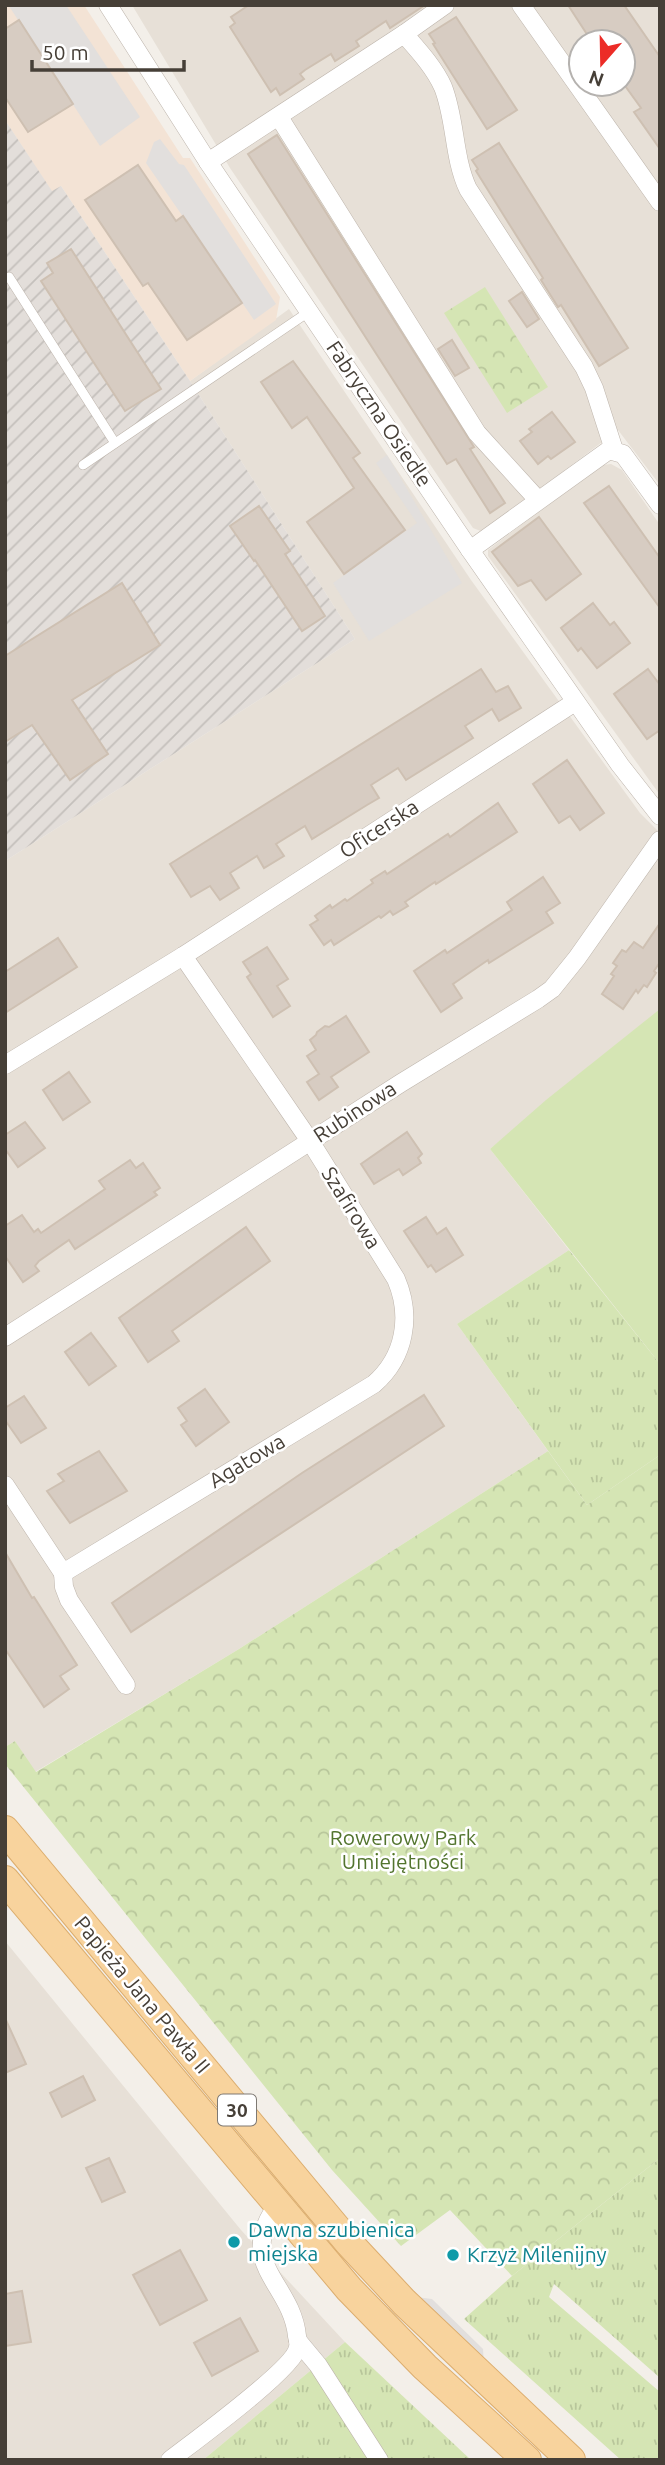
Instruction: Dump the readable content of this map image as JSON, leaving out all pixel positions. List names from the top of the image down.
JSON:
{
  "streets": {
    "main road": ["Papieża Jana Pawła II", "30"],
    "street": [
      "Fabryczna Osiedle",
      "Oficerska",
      "Rubinowa",
      "Szafirowa",
      "Agatowa"
    ]
  },
  "crossings": [
    ["Fabryczna Osiedle", "Oficerska"],
    ["Oficerska", "Szafirowa"],
    ["Rubinowa", "Szafirowa"],
    ["Szafirowa", "Agatowa"]
  ],
  "parks": ["Rowerowy Park Umiejętności"],
  "places": ["Dawna szubienica miejska", "Krzyż Milenijny"],
  "scale_bar": "50 m",
  "north": "bottom"
}
